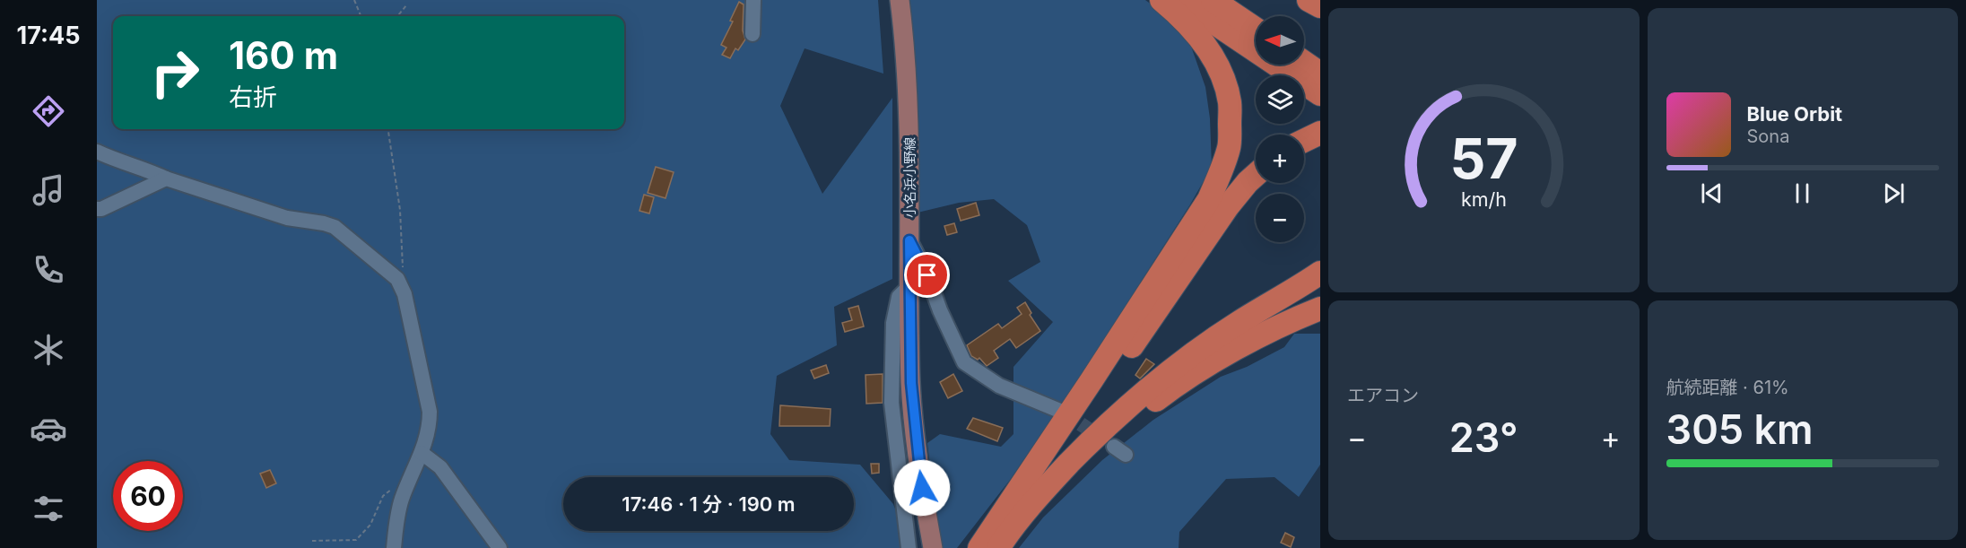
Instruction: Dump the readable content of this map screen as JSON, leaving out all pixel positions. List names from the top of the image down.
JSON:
{
  "streets": {
    "main road": ["小名浜小野線"]
  },
  "north": "left",
  "page": {
    "tabs": "17:45",
    "map_buttons": ["+", "−"],
    "turn": ["160 m", "右折"],
    "song": ["Blue Orbit", "Sona"],
    "tile": [
      "エアコン",
      ["航続距離 · 61%", "305 km"]
    ],
    "heat": ["−", "23°", "+"],
    "limit": "60",
    "trip": "17:46 · 1 分 · 190 m",
    "gauge": ["57", "km/h"]
  }
}
